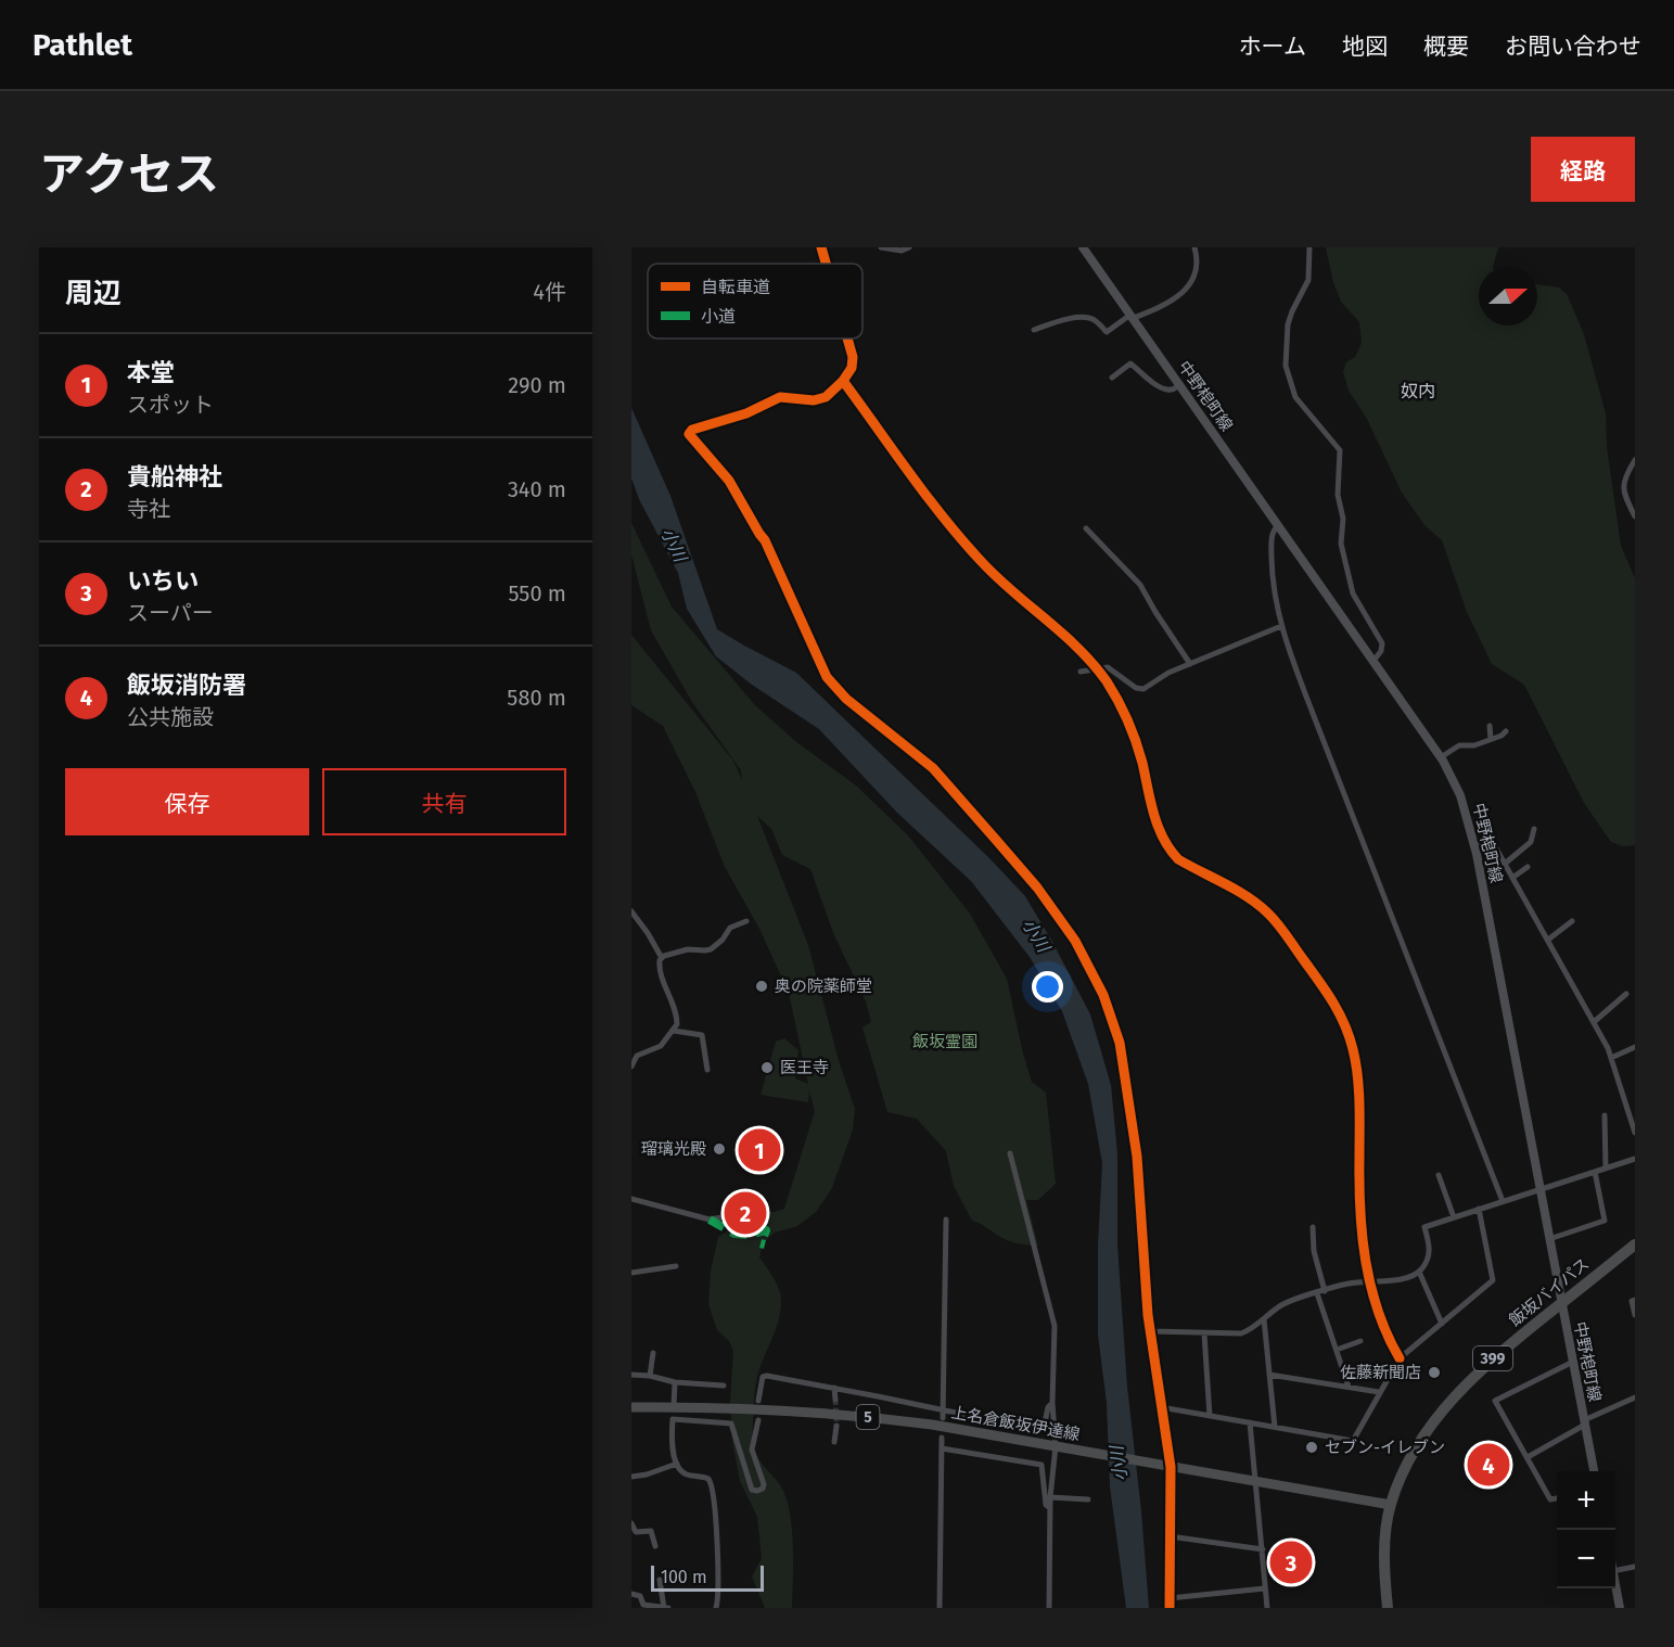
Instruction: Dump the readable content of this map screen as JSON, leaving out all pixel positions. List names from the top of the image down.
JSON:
{
  "streets": {
    "highway": ["飯坂バイパス", "399"],
    "main road": ["中野梍町線", "5", "上名倉飯坂伊達線"]
  },
  "crossings": [
    ["中野梍町線", "飯坂バイパス"],
    ["飯坂バイパス", "上名倉飯坂伊達線"]
  ],
  "districts": ["奴内"],
  "water": ["小川"],
  "parks": ["飯坂霊園"],
  "places": [
    "奥の院薬師堂",
    "医王寺",
    "瑠璃光殿",
    "佐藤新聞店",
    "セブン-イレブン"
  ],
  "legend": ["自転車道", "小道"],
  "scale_bar": "100 m",
  "north": "right",
  "page": {
    "header": "Pathlet",
    "nav": [
      "ホーム",
      "地図",
      "概要",
      "お問い合わせ"
    ],
    "title": "アクセス",
    "buttons": [
      "経路",
      ["保存", "共有"]
    ],
    "heading": ["周辺", "4件"],
    "list": [
      {
        "mark": "1",
        "name": "本堂",
        "note": "スポット",
        "value": "290 m"
      },
      {
        "mark": "2",
        "name": "貴船神社",
        "note": "寺社",
        "value": "340 m"
      },
      {
        "mark": "3",
        "name": "いちい",
        "note": "スーパー",
        "value": "550 m"
      },
      {
        "mark": "4",
        "name": "飯坂消防署",
        "note": "公共施設",
        "value": "580 m"
      }
    ],
    "pins": [
      "1",
      "2",
      "4",
      "3"
    ],
    "map_buttons": ["+", "−"],
    "scale": "100 m"
  }
}
